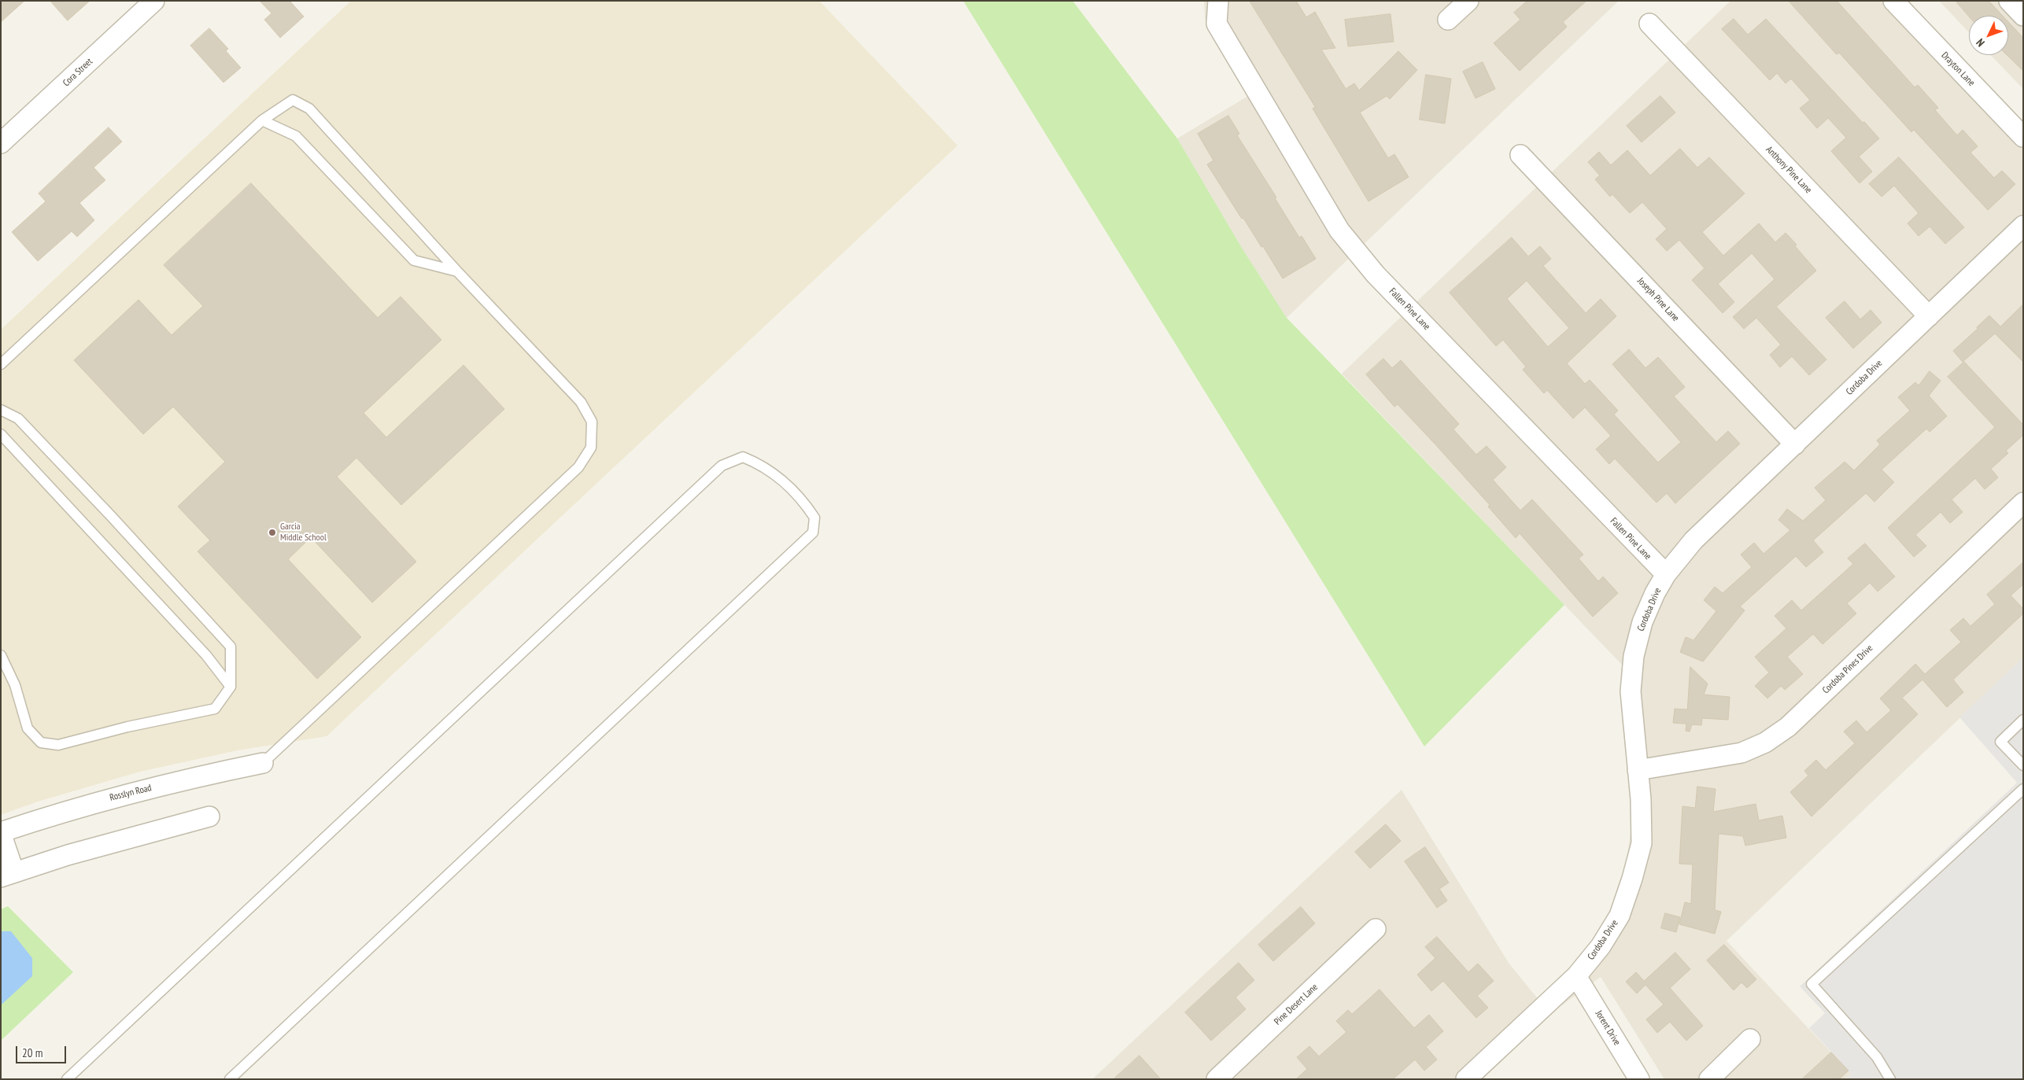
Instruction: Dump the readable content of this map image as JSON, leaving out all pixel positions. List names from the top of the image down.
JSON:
{
  "streets": {
    "street": [
      "Drayton Lane",
      "Cora Street",
      "Anthony Pine Lane",
      "Joseph Pine Lane",
      "Fallen Pine Lane",
      "Cordoba Drive",
      "Cordoba Pines Drive",
      "Rosslyn Road",
      "Pine Desert Lane",
      "Jorent Drive"
    ]
  },
  "crossings": [
    ["Anthony Pine Lane", "Cordoba Drive"],
    ["Joseph Pine Lane", "Cordoba Drive"],
    ["Fallen Pine Lane", "Cordoba Drive"],
    ["Cordoba Drive", "Cordoba Pines Drive"],
    ["Cordoba Drive", "Jorent Drive"]
  ],
  "places": ["Garcia Middle School"],
  "scale_bar": "20 m",
  "north": "bottom left"
}
